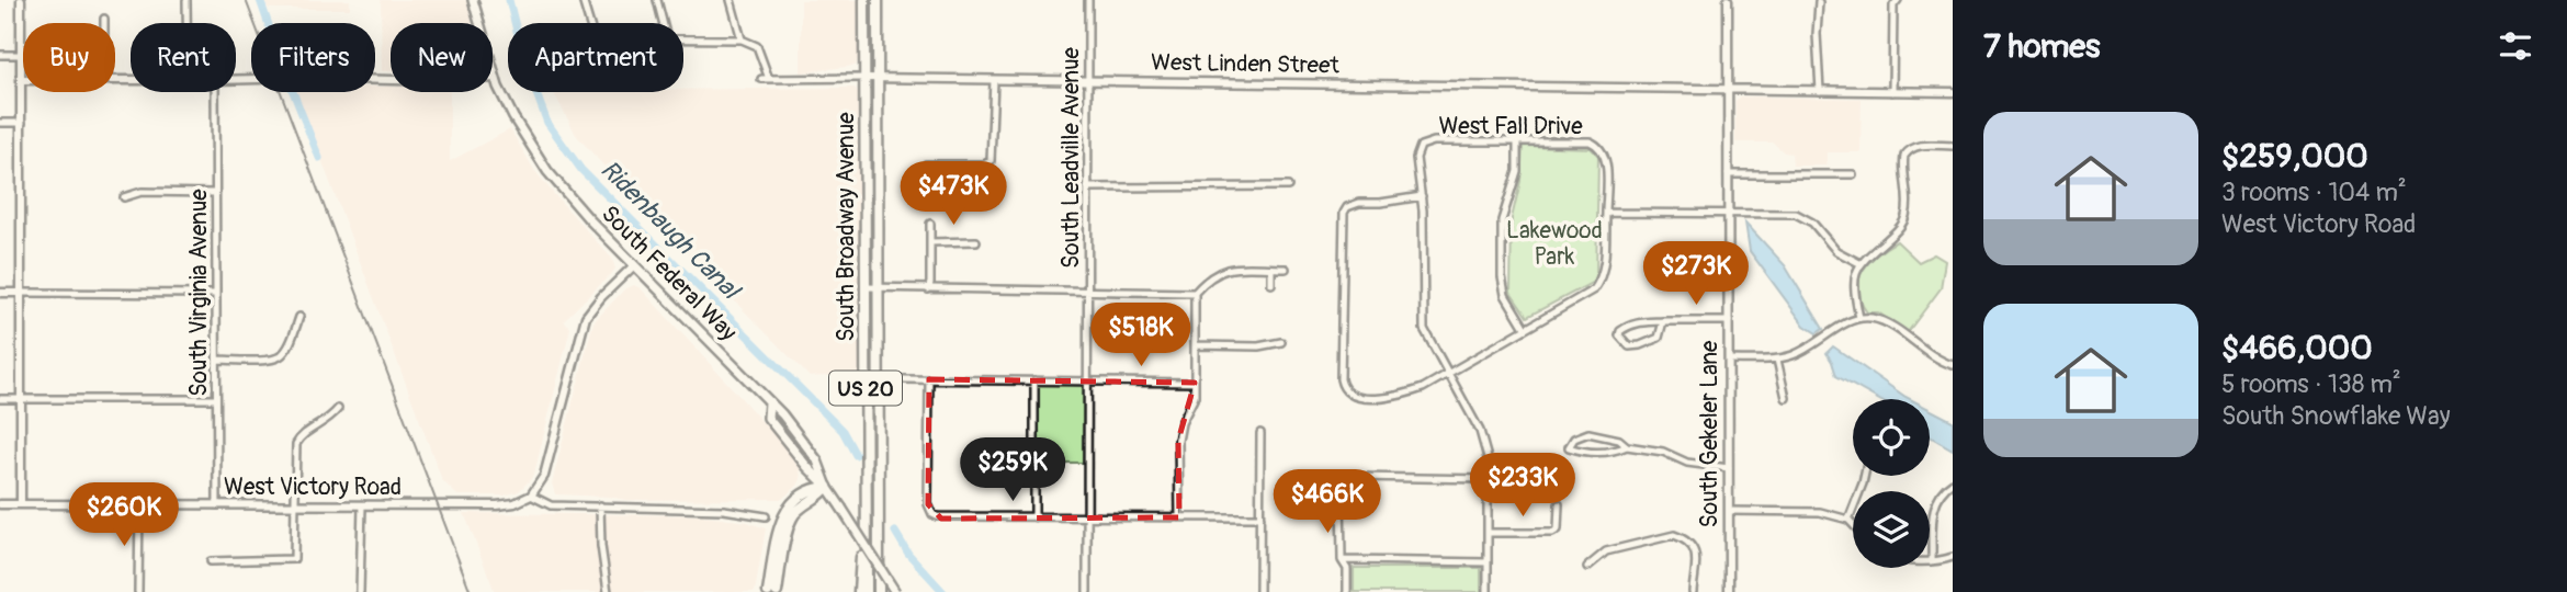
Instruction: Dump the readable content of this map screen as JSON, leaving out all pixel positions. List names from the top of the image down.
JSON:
{
  "streets": {
    "main road": ["South Broadway Avenue", "South Federal Way", "US 20"],
    "street": [
      "West Linden Street",
      "West Fall Drive",
      "South Leadville Avenue",
      "South Virginia Avenue",
      "South Gekeler Lane",
      "West Victory Road"
    ]
  },
  "crossings": [
    ["West Linden Street", "South Leadville Avenue"],
    ["West Linden Street", "South Broadway Avenue"],
    ["West Linden Street", "South Gekeler Lane"],
    ["South Virginia Avenue", "West Victory Road"]
  ],
  "water": ["Ridenbaugh Canal"],
  "parks": ["Lakewood Park"],
  "page": {
    "heading": "7 homes",
    "chip": [
      "Buy",
      "Rent",
      "Filters",
      "New",
      "Apartment"
    ],
    "list": [
      {
        "name": "$259,000",
        "note": "3 rooms · 104 m² · West Victory Road"
      },
      {
        "name": "$466,000",
        "note": "5 rooms · 138 m² · South Snowflake Way"
      }
    ],
    "price": [
      "$473K",
      "$273K",
      "$518K",
      "$259K",
      "$233K",
      "$466K",
      "$260K"
    ]
  }
}
